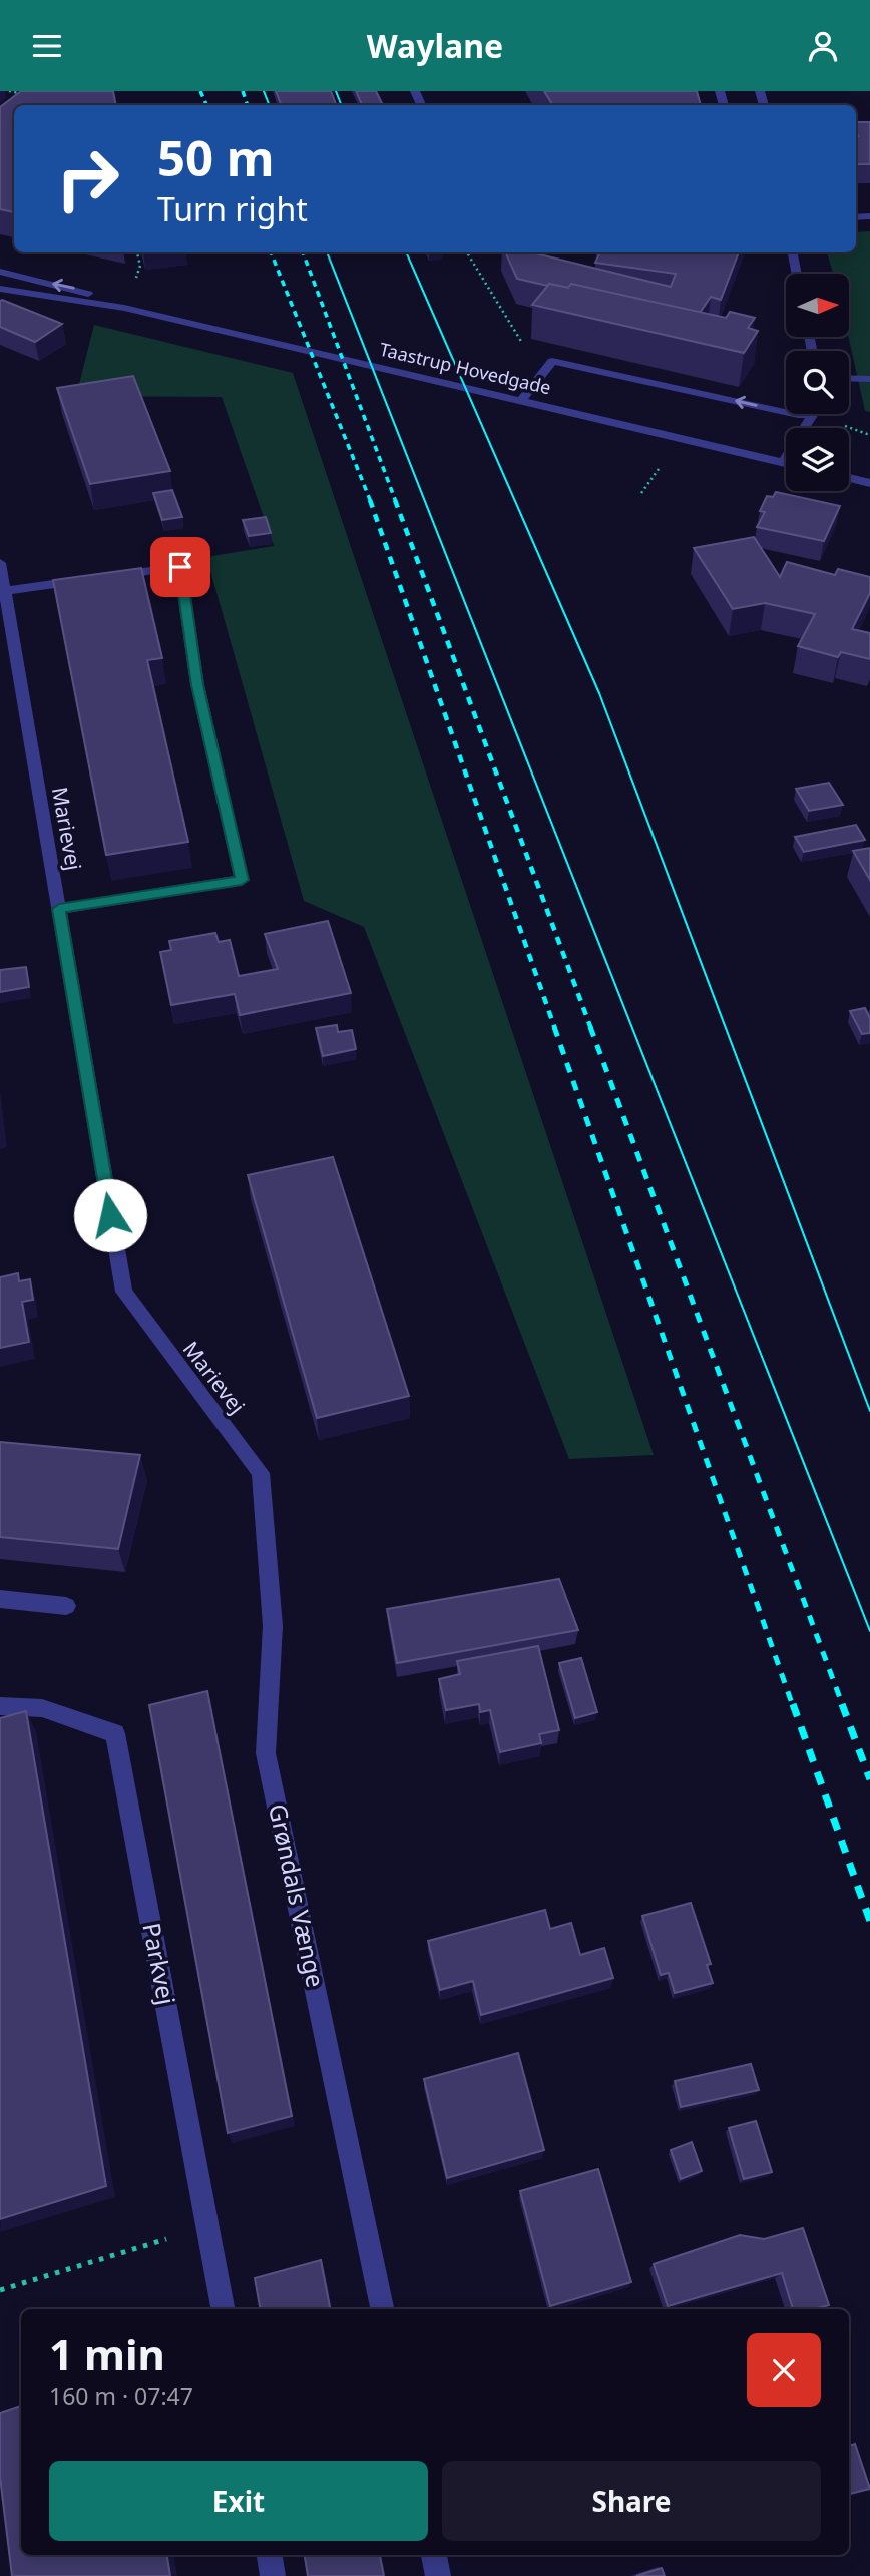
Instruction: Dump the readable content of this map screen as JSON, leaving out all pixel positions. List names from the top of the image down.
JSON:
{
  "streets": {
    "street": [
      "Taastrup Hovedgade",
      "Marievej",
      "Grøndals Vænge",
      "Parkvej"
    ]
  },
  "crossings": [
    ["Marievej", "Grøndals Vænge"]
  ],
  "north": "right",
  "page": {
    "header": "Waylane",
    "turn": ["50 m", "Turn right"],
    "heading": ["1 min", "160 m · 07:47"],
    "buttons": ["Exit", "Share"]
  }
}
